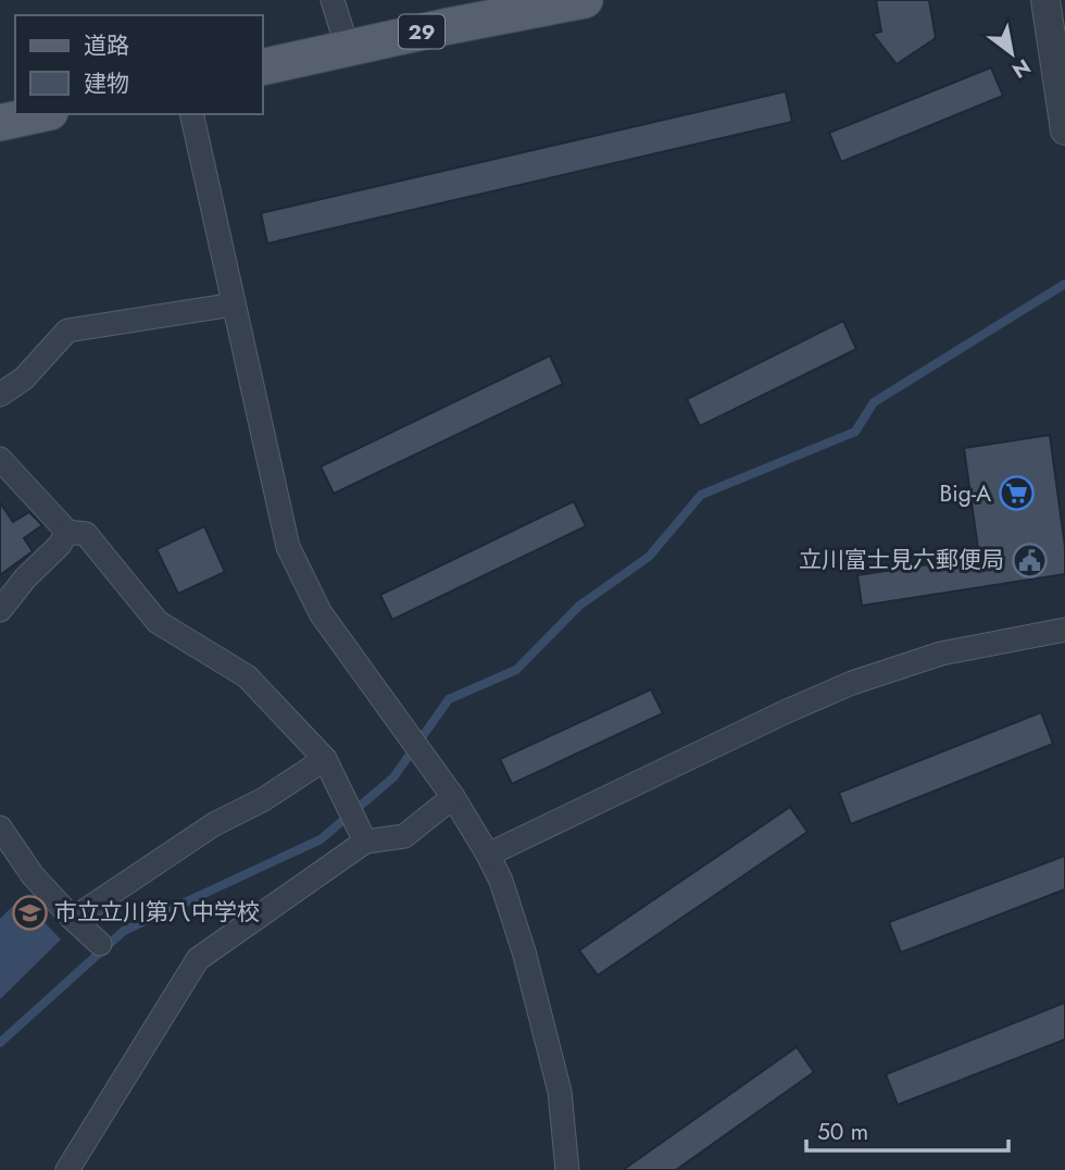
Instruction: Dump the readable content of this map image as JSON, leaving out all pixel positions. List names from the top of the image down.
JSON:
{
  "streets": {
    "main road": ["29"]
  },
  "places": {
    "supermarket": ["Big-A"],
    "public building": ["立川富士見六郵便局"],
    "school or university": ["市立立川第八中学校"]
  },
  "legend": ["道路", "建物"],
  "scale_bar": "50 m",
  "north": "bottom right"
}
